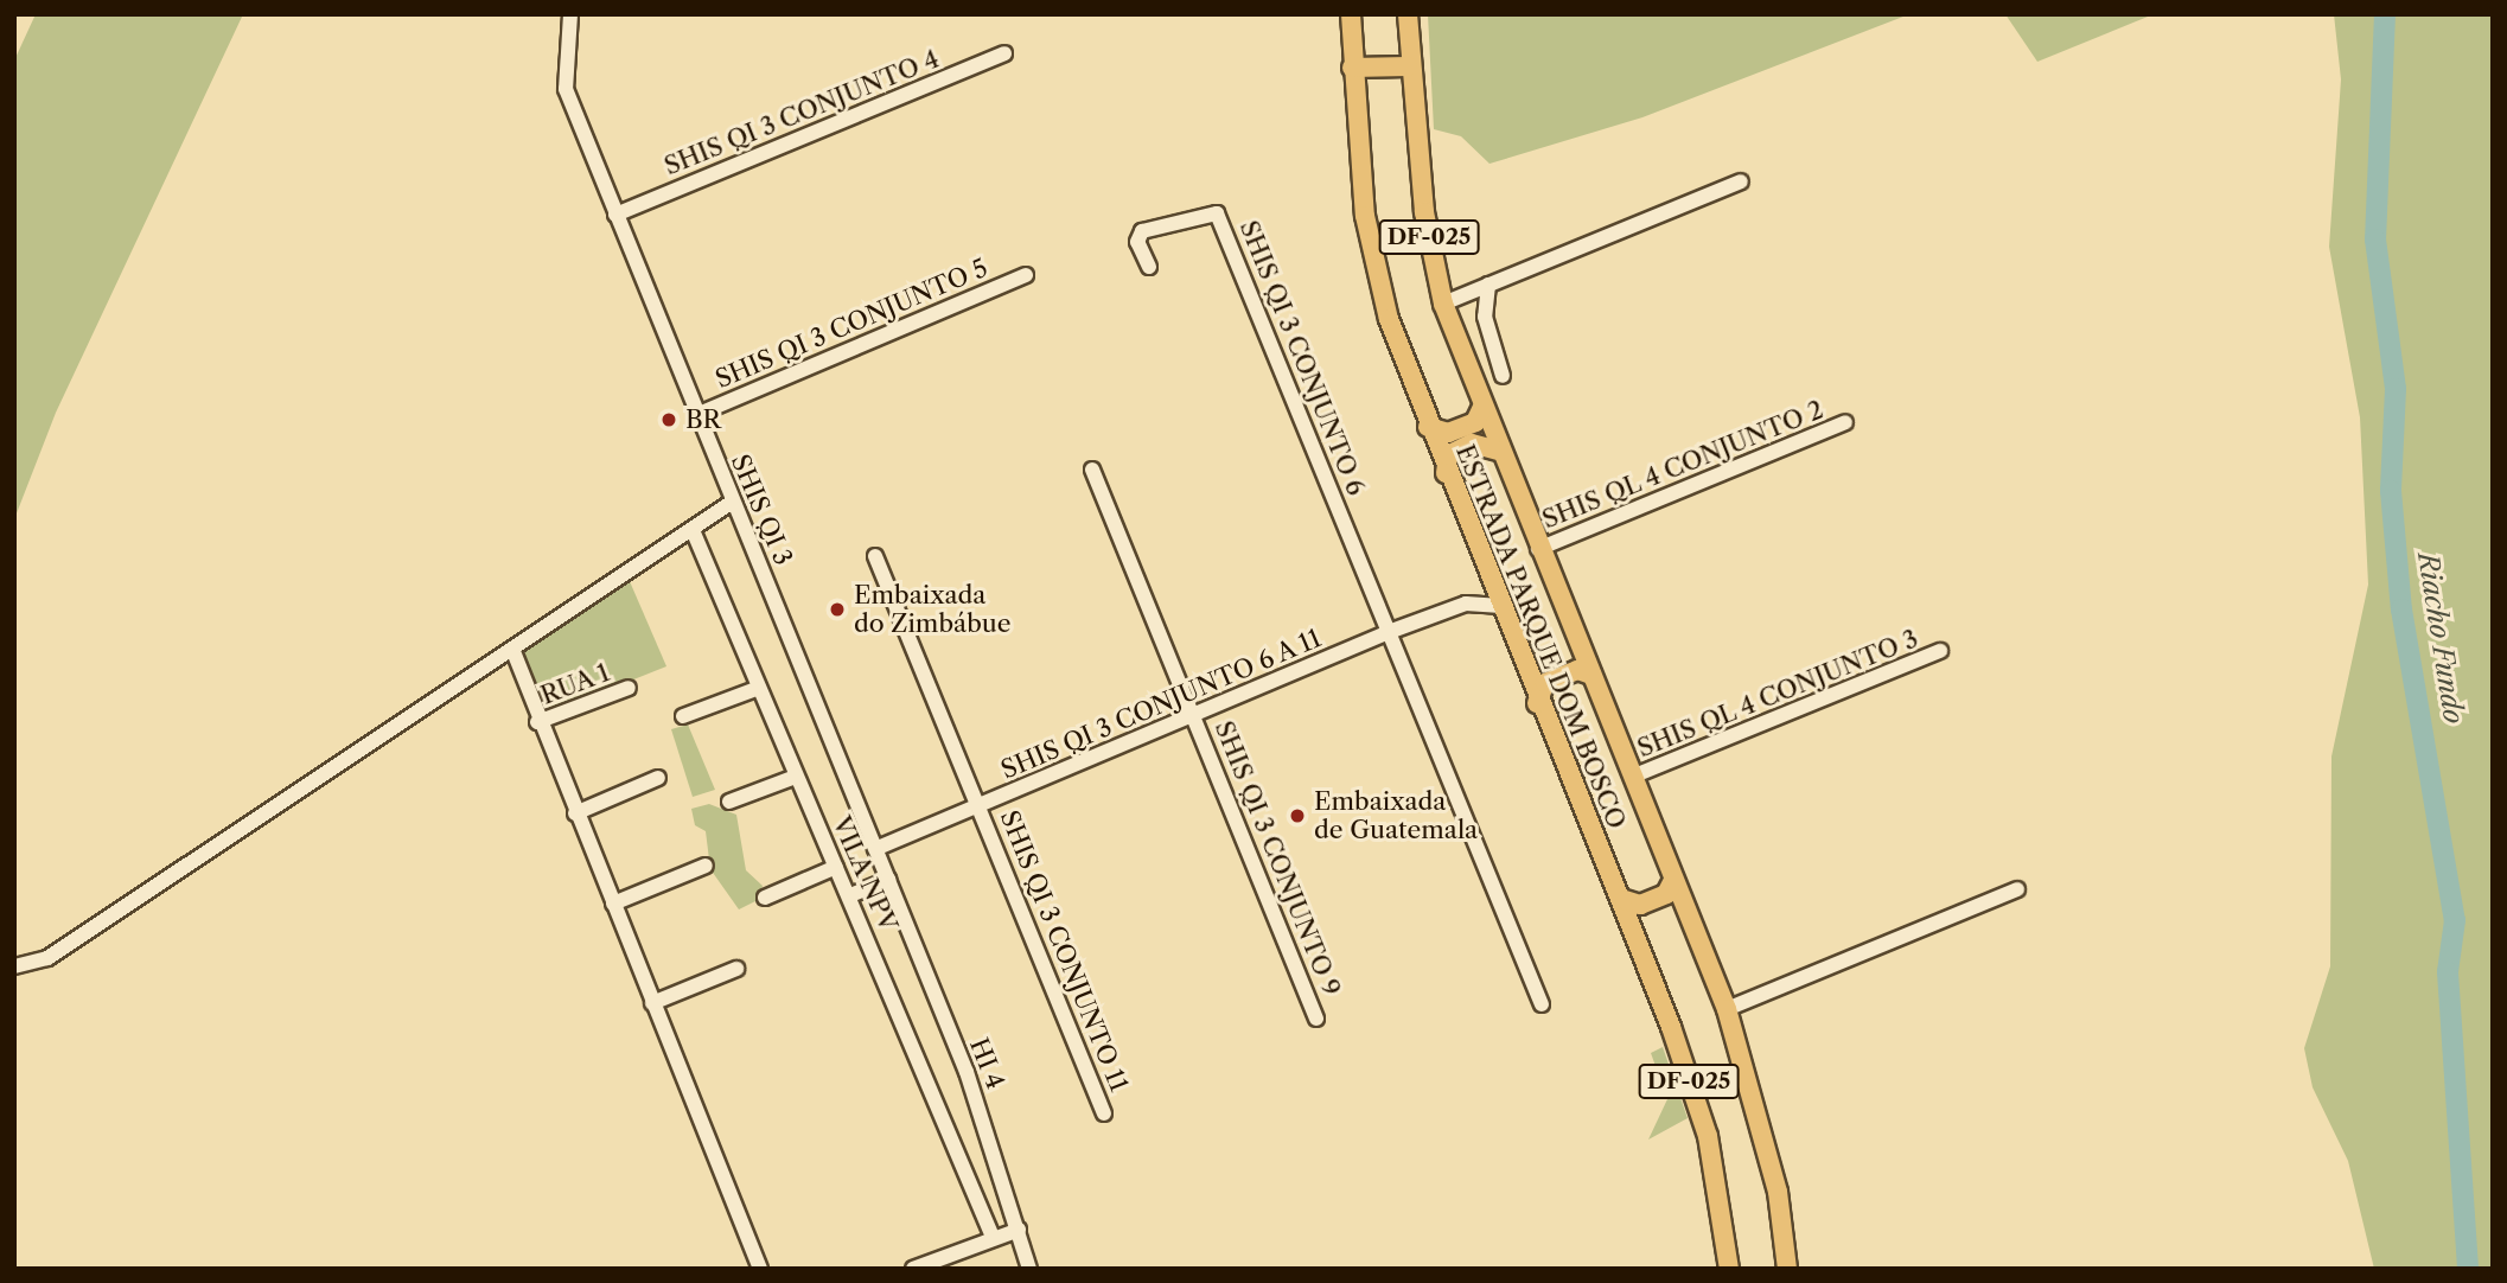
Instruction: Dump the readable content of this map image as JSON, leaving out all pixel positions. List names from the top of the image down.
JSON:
{
  "streets": {
    "main road": ["DF-025", "ESTRADA PARQUE DOM BOSCO"],
    "street": [
      "SHIS QI 3 CONJUNTO 4",
      "SHIS QI 3 CONJUNTO 5",
      "SHIS QI 3 CONJUNTO 6",
      "SHIS QL 4 CONJUNTO 2",
      "SHIS QI 3",
      "RUA 1",
      "SHIS QL 4 CONJUNTO 3",
      "SHIS QI 3 CONJUNTO 6 A 11",
      "SHIS QI 3 CONJUNTO 9",
      "VILA NPV",
      "SHIS QI 3 CONJUNTO 11",
      "HI 4"
    ]
  },
  "crossings": [
    ["SHIS QI 3 CONJUNTO 4", "SHIS QI 3"],
    ["SHIS QI 3 CONJUNTO 5", "SHIS QI 3"],
    ["SHIS QI 3 CONJUNTO 6", "SHIS QI 3 CONJUNTO 6 A 11"],
    ["SHIS QL 4 CONJUNTO 2", "ESTRADA PARQUE DOM BOSCO"],
    ["SHIS QI 3", "SHIS QI 3 CONJUNTO 6 A 11"],
    ["SHIS QI 3", "HI 4"],
    ["ESTRADA PARQUE DOM BOSCO", "SHIS QL 4 CONJUNTO 3"],
    ["ESTRADA PARQUE DOM BOSCO", "SHIS QI 3 CONJUNTO 6 A 11"],
    ["SHIS QI 3 CONJUNTO 6 A 11", "SHIS QI 3 CONJUNTO 9"],
    ["SHIS QI 3 CONJUNTO 6 A 11", "SHIS QI 3 CONJUNTO 11"]
  ],
  "water": ["Riacho Fundo"],
  "places": ["BR", "Embaixada do Zimbábue", "Embaixada de Guatemala"]
}
